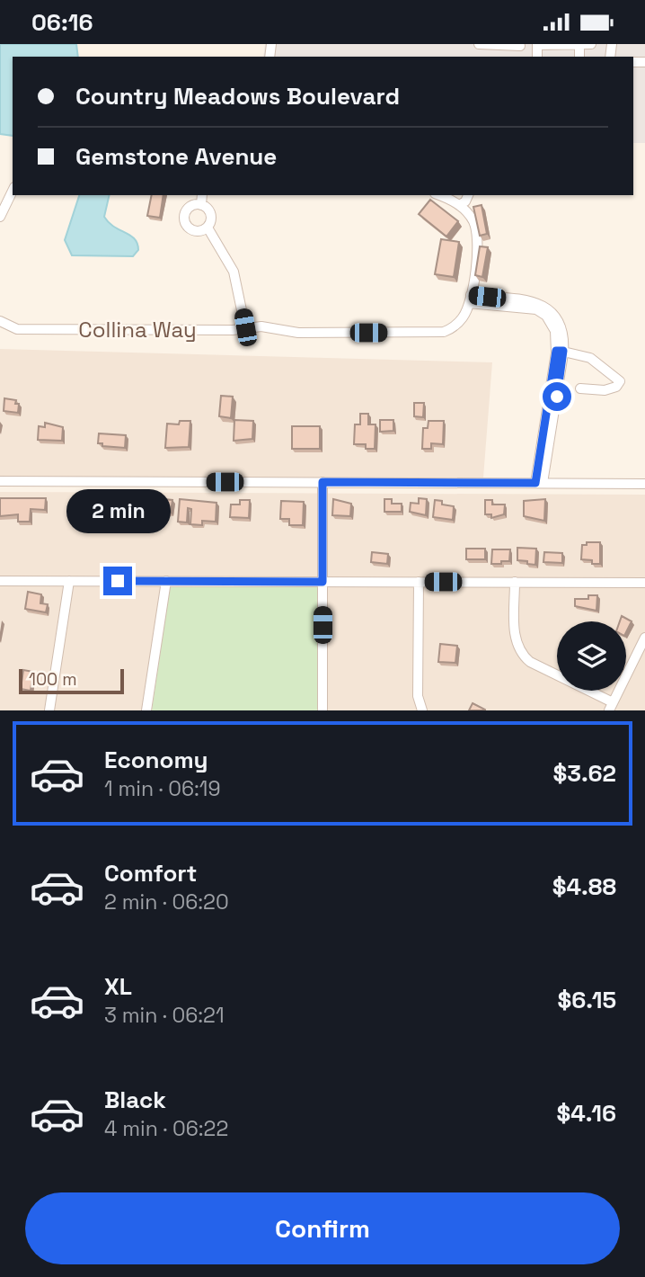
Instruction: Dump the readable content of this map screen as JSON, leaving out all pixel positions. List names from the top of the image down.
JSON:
{
  "streets": {
    "street": ["Collina Way"]
  },
  "scale_bar": "100 m",
  "page": {
    "status": "06:16",
    "banner": ["Country Meadows Boulevard", "Gemstone Avenue"],
    "bubble": "2 min",
    "scale": "100 m",
    "list": [
      {
        "name": "Economy",
        "note": "1 min · 06:19",
        "value": "$3.62"
      },
      {
        "name": "Comfort",
        "note": "2 min · 06:20",
        "value": "$4.88"
      },
      {
        "name": "XL",
        "note": "3 min · 06:21",
        "value": "$6.15"
      },
      {
        "name": "Black",
        "note": "4 min · 06:22",
        "value": "$4.16"
      }
    ],
    "buttons": "Confirm"
  }
}
